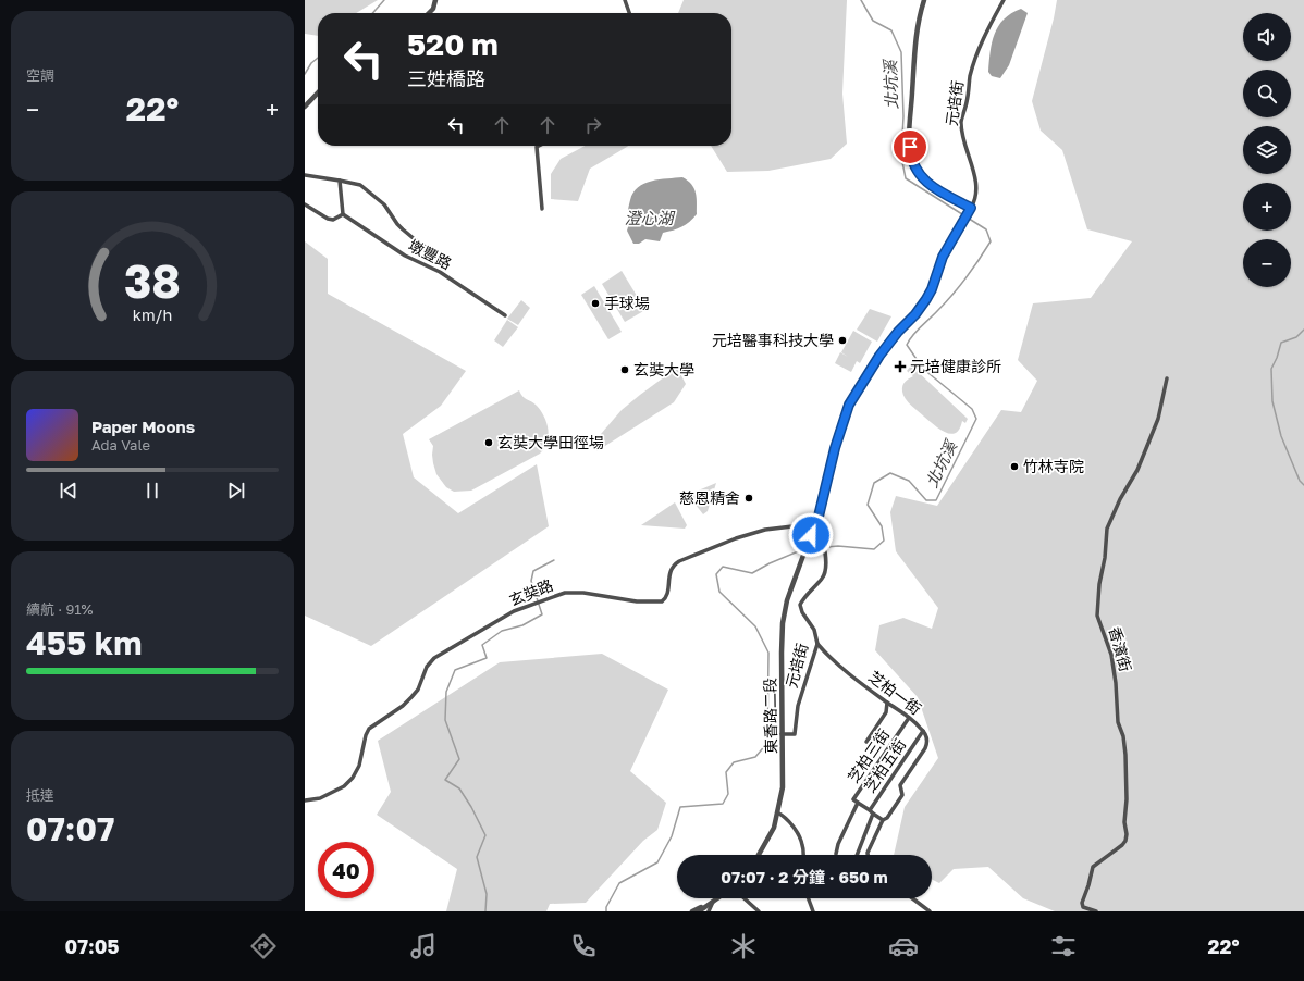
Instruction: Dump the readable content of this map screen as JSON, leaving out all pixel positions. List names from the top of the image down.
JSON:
{
  "streets": {
    "street": [
      "元培街",
      "墩豐路",
      "玄奘路",
      "香濱街",
      "芝柏一街",
      "東香路二段",
      "芝柏三街",
      "芝柏五街"
    ]
  },
  "crossings": [
    ["元培街", "玄奘路"],
    ["元培街", "芝柏一街"],
    ["元培街", "東香路二段"],
    ["玄奘路", "東香路二段"],
    ["芝柏一街", "芝柏三街"],
    ["芝柏一街", "芝柏五街"]
  ],
  "water": ["北坑溪", "澄心湖"],
  "places": {
    "other": [
      "手球場",
      "元培醫事科技大學",
      "玄奘大學",
      "玄奘大學田徑場",
      "竹林寺院",
      "慈恩精舍"
    ],
    "health": ["元培健康診所"]
  },
  "page": {
    "tile": [
      "空調",
      ["續航 · 91%", "455 km"],
      ["抵達", "07:07"]
    ],
    "map_buttons": ["+", "−"],
    "turn": ["520 m", "三姓橋路"],
    "heat": ["−", "22°", "+"],
    "song": ["Paper Moons", "Ada Vale"],
    "limit": "40",
    "trip": "07:07 · 2 分鐘 · 650 m",
    "tabs": ["07:05", "22°"],
    "gauge": ["38", "km/h"]
  }
}
